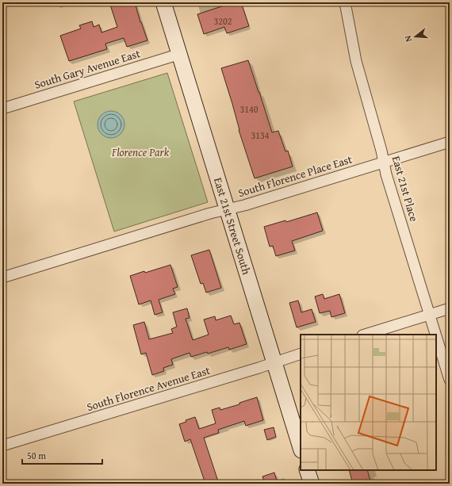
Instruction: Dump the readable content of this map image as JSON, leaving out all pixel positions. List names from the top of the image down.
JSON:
{
  "streets": {
    "main road": ["East 21st Street South"],
    "street": [
      "South Gary Avenue East",
      "South Florence Place East",
      "East 21st Place",
      "South Florence Avenue East"
    ]
  },
  "crossings": [
    ["South Gary Avenue East", "East 21st Street South"],
    ["South Florence Place East", "East 21st Place"],
    ["South Florence Place East", "East 21st Street South"],
    ["East 21st Street South", "South Florence Avenue East"]
  ],
  "parks": ["Florence Park"],
  "house_numbers": ["3202", "3140", "3134"],
  "scale_bar": "50 m",
  "north": "left"
}
